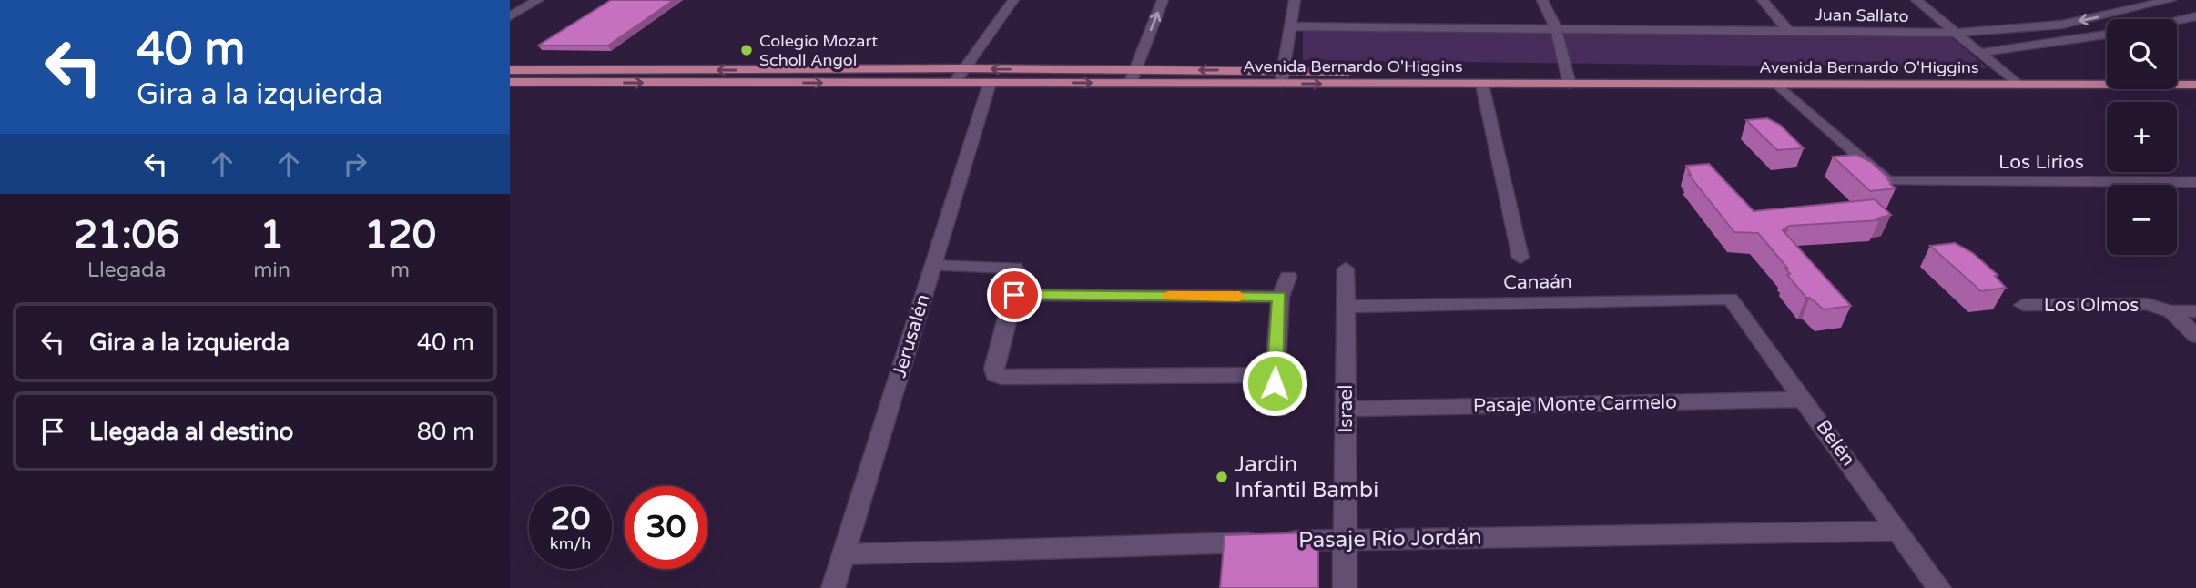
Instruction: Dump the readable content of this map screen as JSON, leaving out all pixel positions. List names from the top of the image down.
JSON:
{
  "streets": {
    "main road": ["Avenida Bernardo O'Higgins"],
    "street": [
      "Juan Sallato",
      "Los Lirios",
      "Canaán",
      "Los Olmos",
      "Jerusalén",
      "Pasaje Monte Carmelo",
      "Israel",
      "Belén",
      "Pasaje Río Jordán"
    ]
  },
  "crossings": [
    ["Avenida Bernardo O'Higgins", "Jerusalén"],
    ["Canaán", "Israel"],
    ["Canaán", "Belén"],
    ["Jerusalén", "Pasaje Río Jordán"],
    ["Pasaje Monte Carmelo", "Israel"],
    ["Pasaje Monte Carmelo", "Belén"],
    ["Israel", "Pasaje Río Jordán"],
    ["Belén", "Pasaje Río Jordán"]
  ],
  "places": ["Colegio Mozart Scholl Angol", "Jardin Infantil Bambi"],
  "page": {
    "turn": ["40 m", "Gira a la izquierda"],
    "map_buttons": ["+", "−"],
    "eta": [
      "21:06",
      "Llegada",
      "1",
      "min",
      "120",
      "m"
    ],
    "list": [
      {
        "name": "Gira a la izquierda",
        "value": "40 m"
      },
      {
        "name": "Llegada al destino",
        "value": "80 m"
      }
    ],
    "speed": "20 km/h",
    "limit": "30"
  }
}
